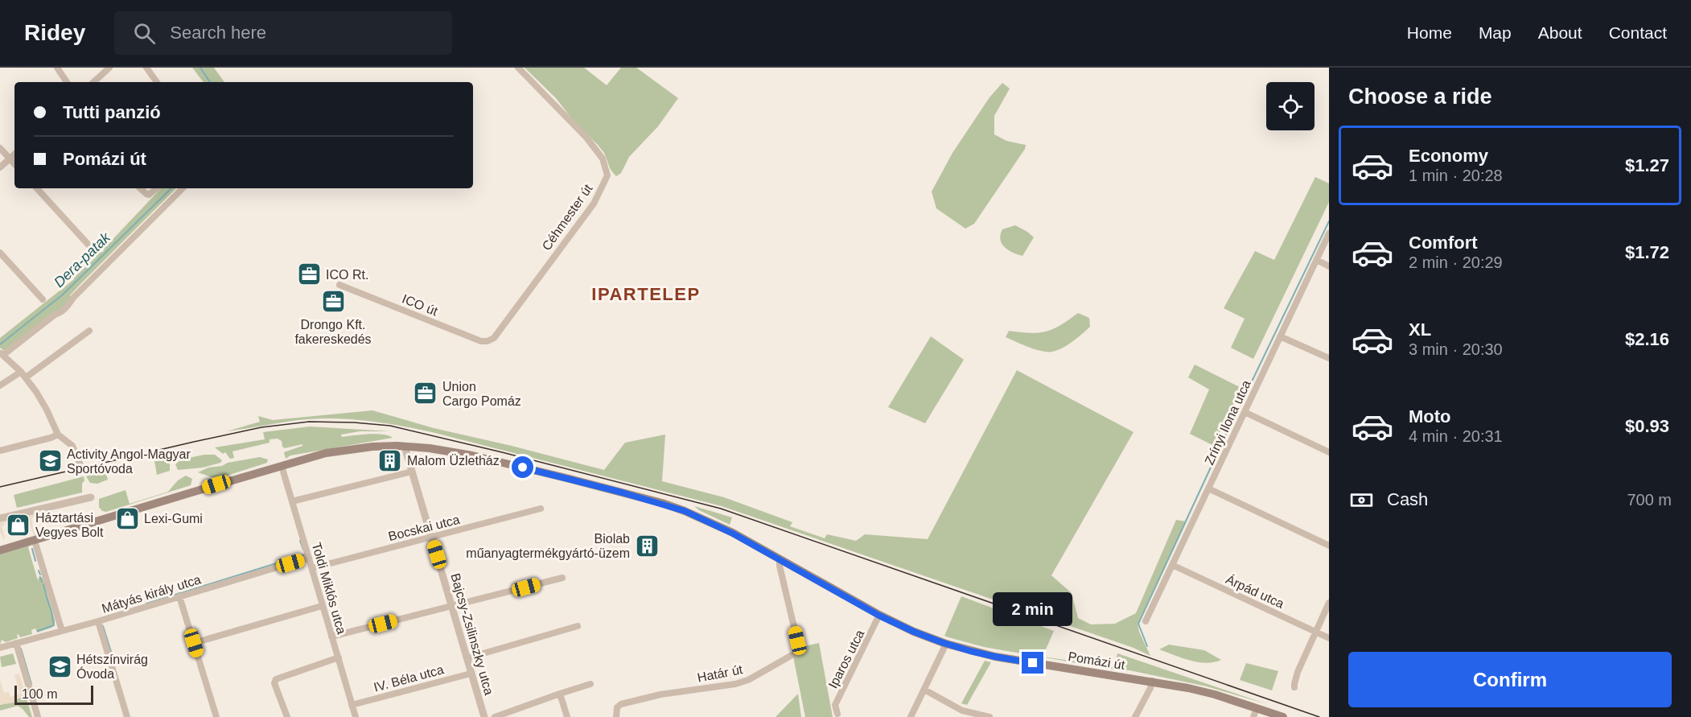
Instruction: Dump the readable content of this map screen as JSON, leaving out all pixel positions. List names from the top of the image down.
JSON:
{
  "streets": {
    "main road": ["Pomázi út"],
    "street": [
      "Céhmester út",
      "ICO út",
      "Zrínyi Ilona utca",
      "Bocskai utca",
      "Toldi Miklós utca",
      "Árpád utca",
      "Mátyás király utca",
      "Bajcsy-Zsilinszky utca",
      "Iparos utca",
      "Határ út",
      "IV. Béla utca"
    ]
  },
  "crossings": [
    ["Céhmester út", "ICO út"],
    ["Zrínyi Ilona utca", "Árpád utca"],
    ["Bocskai utca", "Toldi Miklós utca"],
    ["Bocskai utca", "Bajcsy-Zsilinszky utca"],
    ["Toldi Miklós utca", "Mátyás király utca"],
    ["Toldi Miklós utca", "Pomázi út"],
    ["Toldi Miklós utca", "IV. Béla utca"],
    ["Bajcsy-Zsilinszky utca", "Pomázi út"],
    ["Bajcsy-Zsilinszky utca", "IV. Béla utca"],
    ["Iparos utca", "Pomázi út"],
    ["Pomázi út", "Határ út"]
  ],
  "districts": ["IPARTELEP"],
  "water": ["Dera-patak"],
  "places": {
    "office": ["ICO Rt.", "Drongo Kft. fakereskedés", "Union Cargo Pomáz"],
    "building": ["Malom Üzletház", "Biolab műanyagtermékgyártó-üzem"],
    "school or university": ["Activity Angol-Magyar Sportóvoda", "Hétszínvirág Óvoda"],
    "shop": ["Lexi-Gumi", "Háztartási Vegyes Bolt"]
  },
  "scale_bar": "100 m",
  "page": {
    "header": "Ridey",
    "search": "Search here",
    "nav": [
      "Home",
      "Map",
      "About",
      "Contact"
    ],
    "heading": "Choose a ride",
    "banner": ["Tutti panzió", "Pomázi út"],
    "list": [
      {
        "name": "Economy",
        "note": "1 min · 20:28",
        "value": "$1.27"
      },
      {
        "name": "Comfort",
        "note": "2 min · 20:29",
        "value": "$1.72"
      },
      {
        "name": "XL",
        "note": "3 min · 20:30",
        "value": "$2.16"
      },
      {
        "name": "Moto",
        "note": "4 min · 20:31",
        "value": "$0.93"
      }
    ],
    "pay": ["Cash", "700 m"],
    "bubble": "2 min",
    "buttons": "Confirm",
    "scale": "100 m"
  }
}
